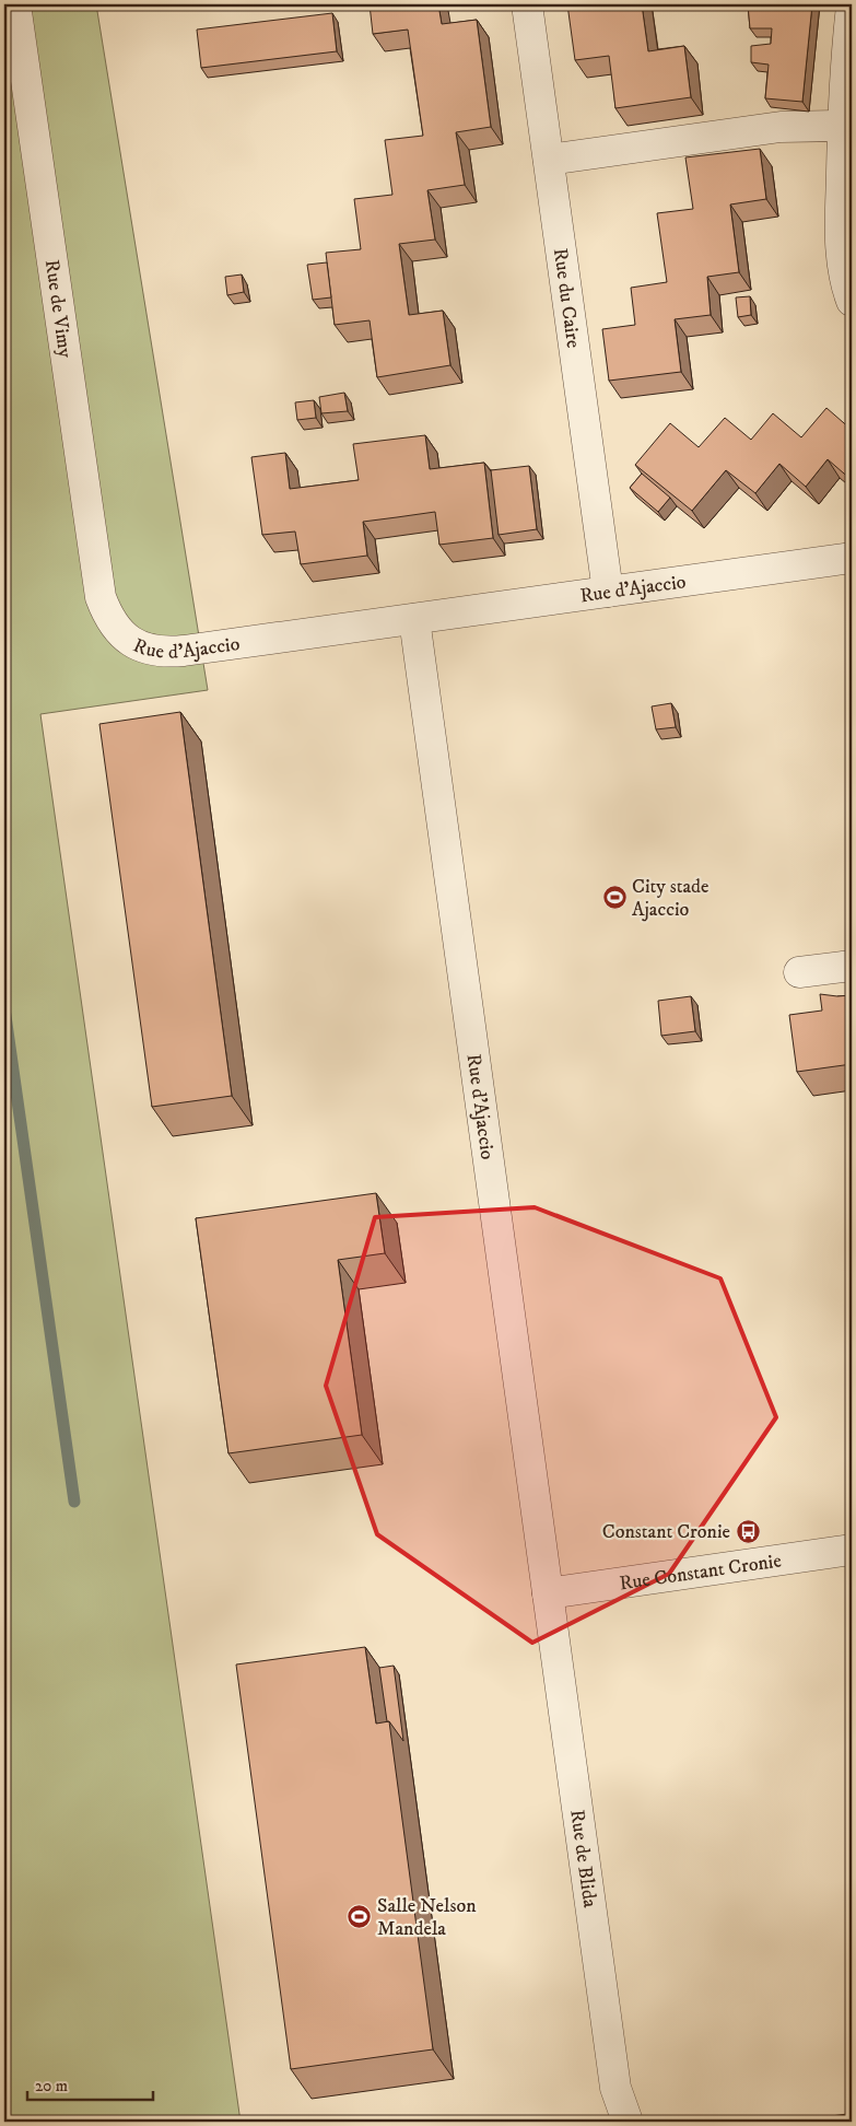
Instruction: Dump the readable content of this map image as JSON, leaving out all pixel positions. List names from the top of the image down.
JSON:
{
  "streets": {
    "street": [
      "Rue du Caire",
      "Rue de Vimy",
      "Rue d'Ajaccio",
      "Rue Constant Cronie",
      "Rue de Blida"
    ]
  },
  "crossings": [
    ["Rue du Caire", "Rue d'Ajaccio"],
    ["Rue de Vimy", "Rue d'Ajaccio"],
    ["Rue d'Ajaccio", "Rue Constant Cronie"],
    ["Rue d'Ajaccio", "Rue de Blida"],
    ["Rue Constant Cronie", "Rue de Blida"]
  ],
  "places": {
    "sports": ["City stade Ajaccio", "Salle Nelson Mandela"],
    "bus stop": ["Constant Cronie"]
  },
  "scale_bar": "20 m"
}
